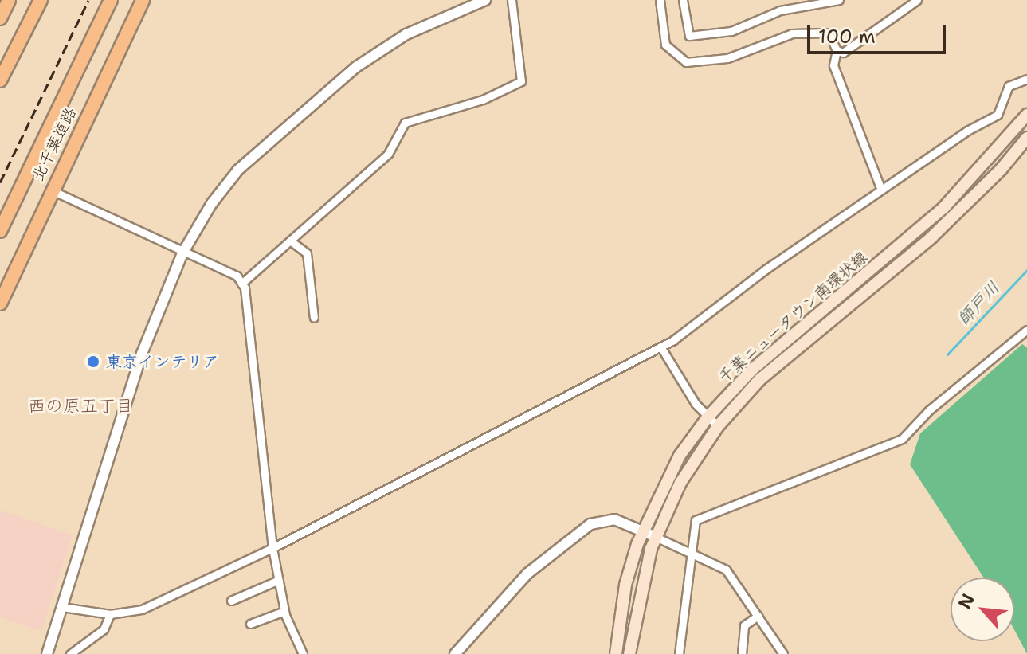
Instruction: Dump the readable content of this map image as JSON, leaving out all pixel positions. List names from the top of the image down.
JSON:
{
  "streets": {
    "highway": ["北千葉道路"],
    "main road": ["千葉ニュータウン南環状線"]
  },
  "districts": ["西の原五丁目"],
  "water": ["師戸川"],
  "places": ["東京インテリア"],
  "scale_bar": "100 m",
  "north": "top left"
}
